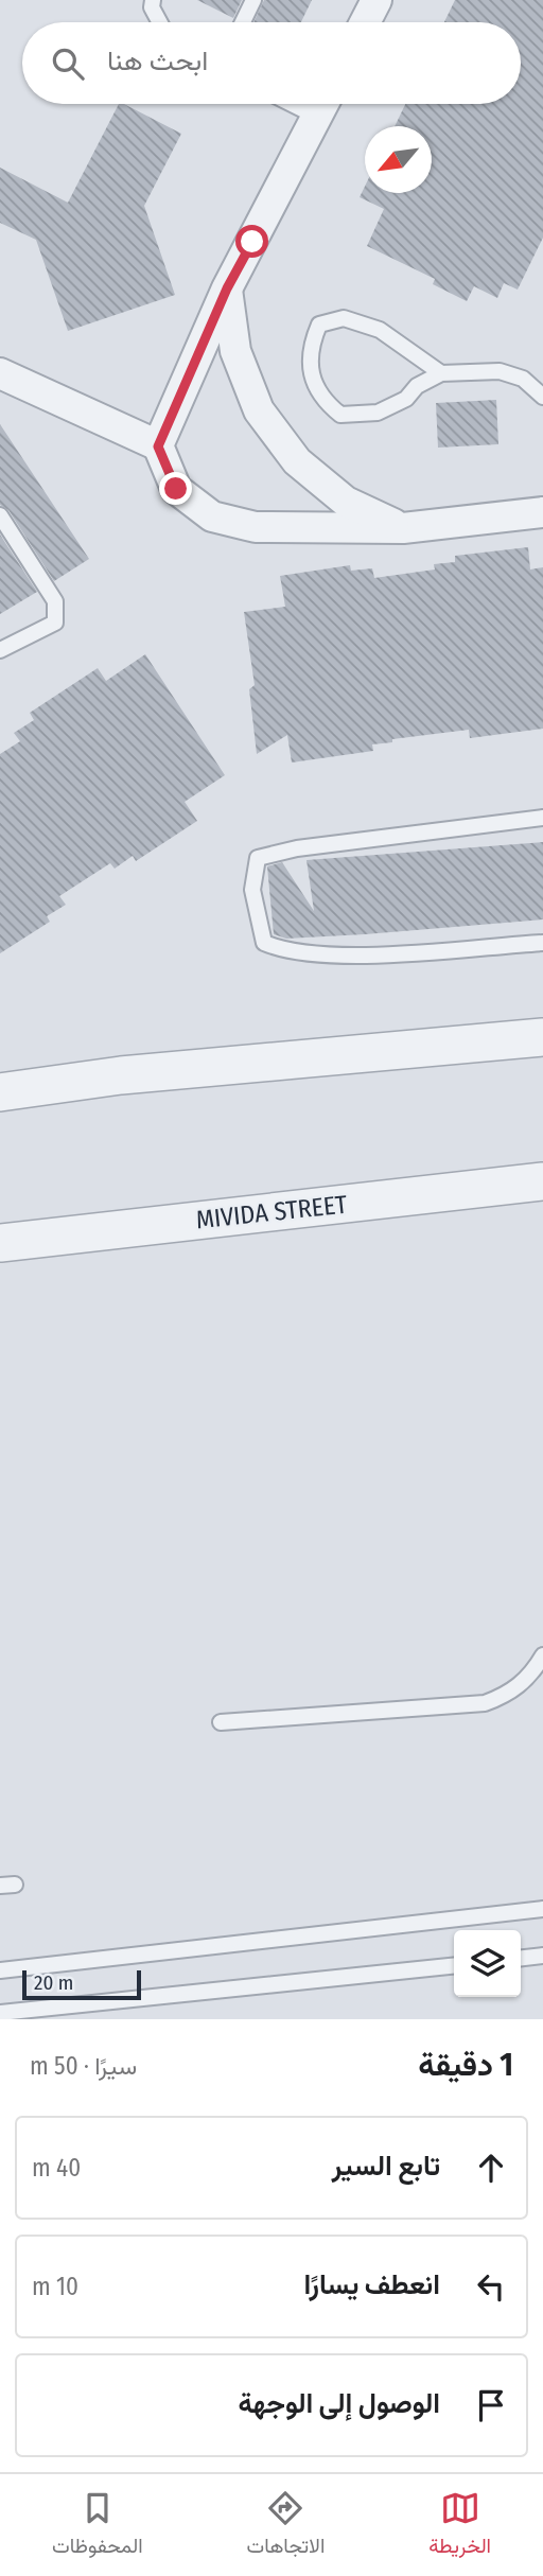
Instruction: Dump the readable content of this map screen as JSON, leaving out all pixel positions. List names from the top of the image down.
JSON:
{
  "streets": {
    "street": ["MIVIDA STREET"]
  },
  "scale_bar": "20 m",
  "north": "bottom left",
  "page": {
    "search": "ابحث هنا",
    "scale": "20 m",
    "heading": ["1 دقيقة", "سيرًا · 50 m"],
    "list": [
      ["تابع السير", "40 m"],
      ["انعطف يسارًا", "10 m"],
      "الوصول إلى الوجهة"
    ],
    "nav": ["الخريطة", "الاتجاهات", "المحفوظات"]
  }
}
